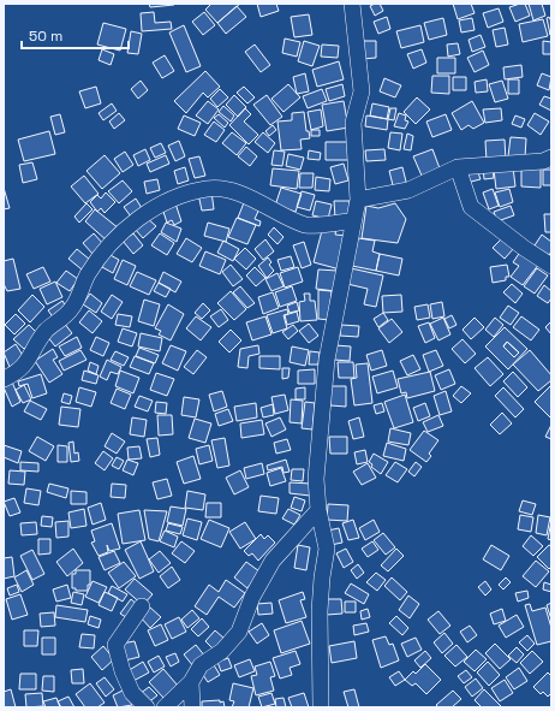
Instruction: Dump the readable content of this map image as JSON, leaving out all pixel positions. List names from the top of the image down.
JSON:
{
  "scale_bar": "50 m"
}
